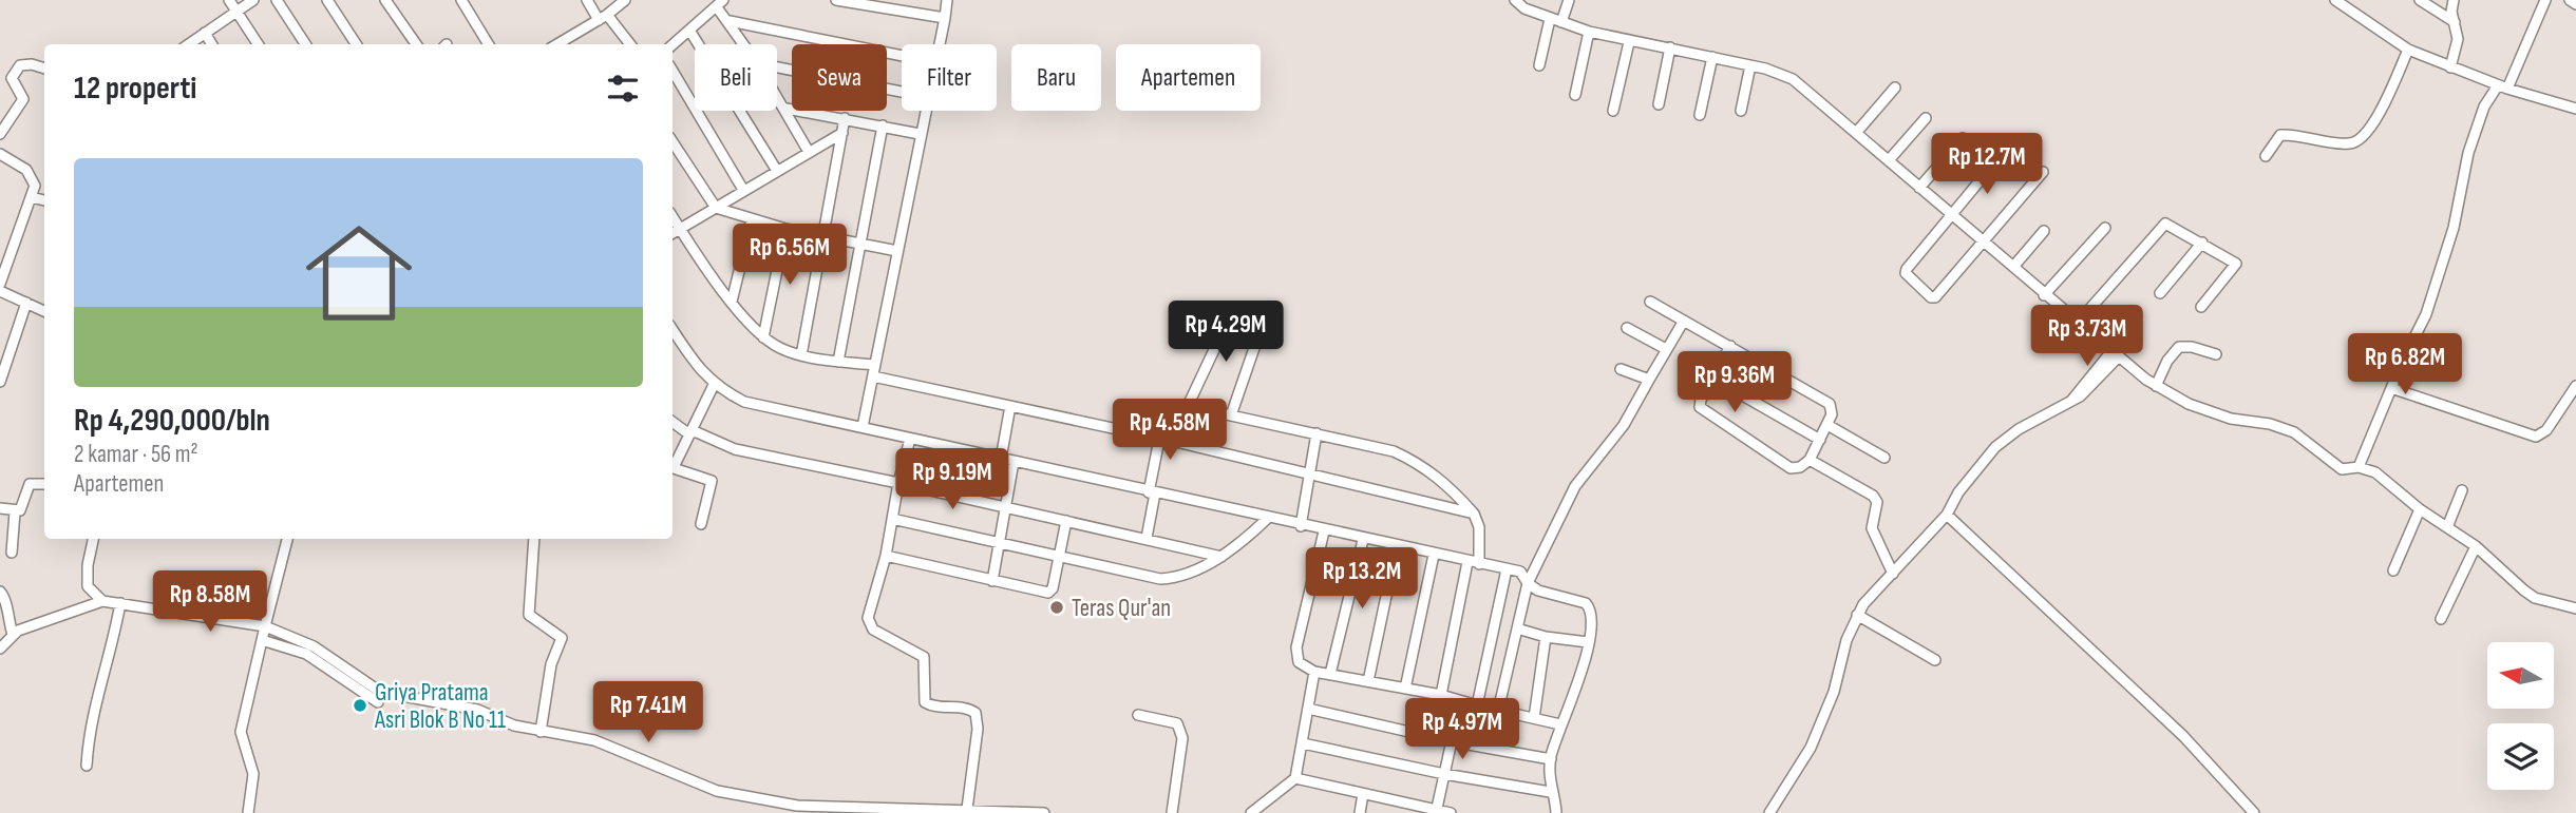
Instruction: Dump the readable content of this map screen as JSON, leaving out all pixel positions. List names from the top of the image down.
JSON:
{
  "places": ["Teras Qur'an", "Griya Pratama Asri Blok B No 11"],
  "north": "left",
  "page": {
    "chip": [
      "Beli",
      "Sewa",
      "Filter",
      "Baru",
      "Apartemen"
    ],
    "heading": "12 properti",
    "price": [
      "Rp 12.7M",
      "Rp 6.56M",
      "Rp 4.29M",
      "Rp 3.73M",
      "Rp 6.82M",
      "Rp 9.36M",
      "Rp 4.58M",
      "Rp 9.19M",
      "Rp 13.2M",
      "Rp 8.58M",
      "Rp 7.41M",
      "Rp 4.97M"
    ],
    "list": [
      {
        "name": "Rp 4,290,000/bln",
        "note": "2 kamar · 56 m² · Apartemen"
      }
    ]
  }
}
